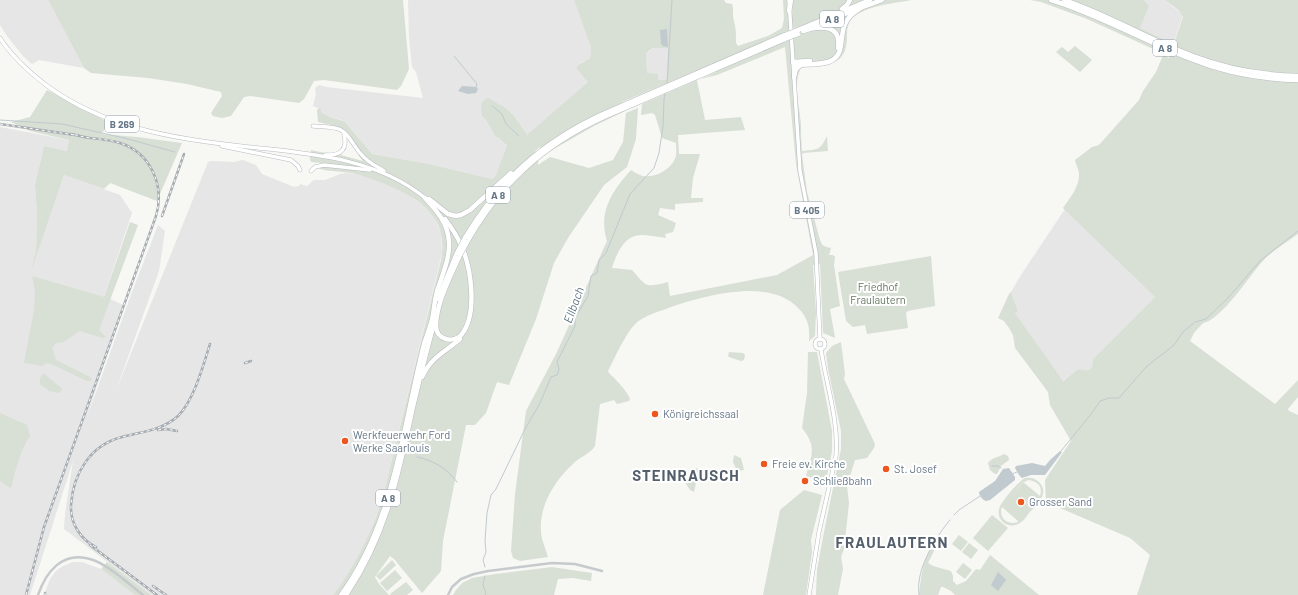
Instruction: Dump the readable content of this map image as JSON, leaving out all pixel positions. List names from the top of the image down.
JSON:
{
  "streets": {
    "highway": ["A 8"],
    "main road": ["B 269", "B 405"]
  },
  "districts": ["STEINRAUSCH", "FRAULAUTERN"],
  "water": ["Ellbach"],
  "parks": ["Friedhof Fraulautern"],
  "places": [
    "Königreichssaal",
    "Werkfeuerwehr Ford Werke Saarlouis",
    "Freie ev. Kirche",
    "St. Josef",
    "Schließbahn",
    "Grosser Sand"
  ]
}
